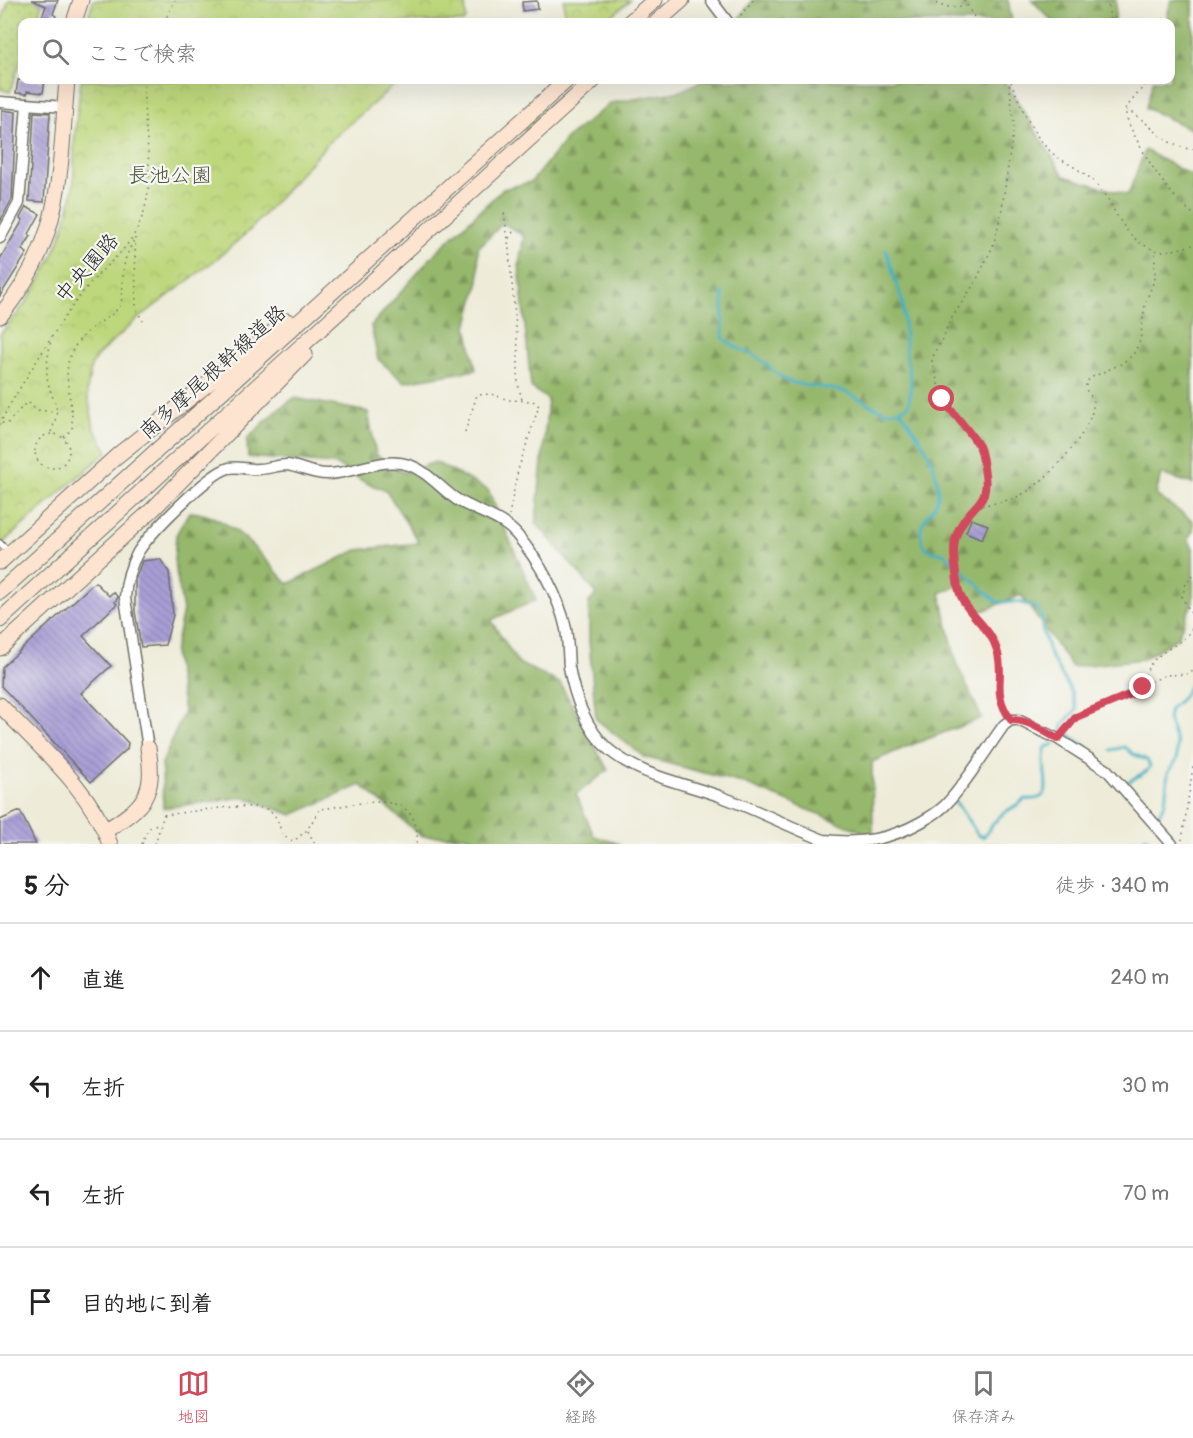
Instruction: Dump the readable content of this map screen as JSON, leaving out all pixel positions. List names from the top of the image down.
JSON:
{
  "streets": {
    "main road": ["南多摩尾根幹線道路"],
    "path": ["中央園路"]
  },
  "parks": ["長池公園"],
  "page": {
    "search": "ここで検索",
    "heading": ["5 分", "徒歩 · 340 m"],
    "list": [
      ["直進", "240 m"],
      ["左折", "30 m"],
      ["左折", "70 m"],
      "目的地に到着"
    ],
    "nav": ["地図", "経路", "保存済み"]
  }
}
